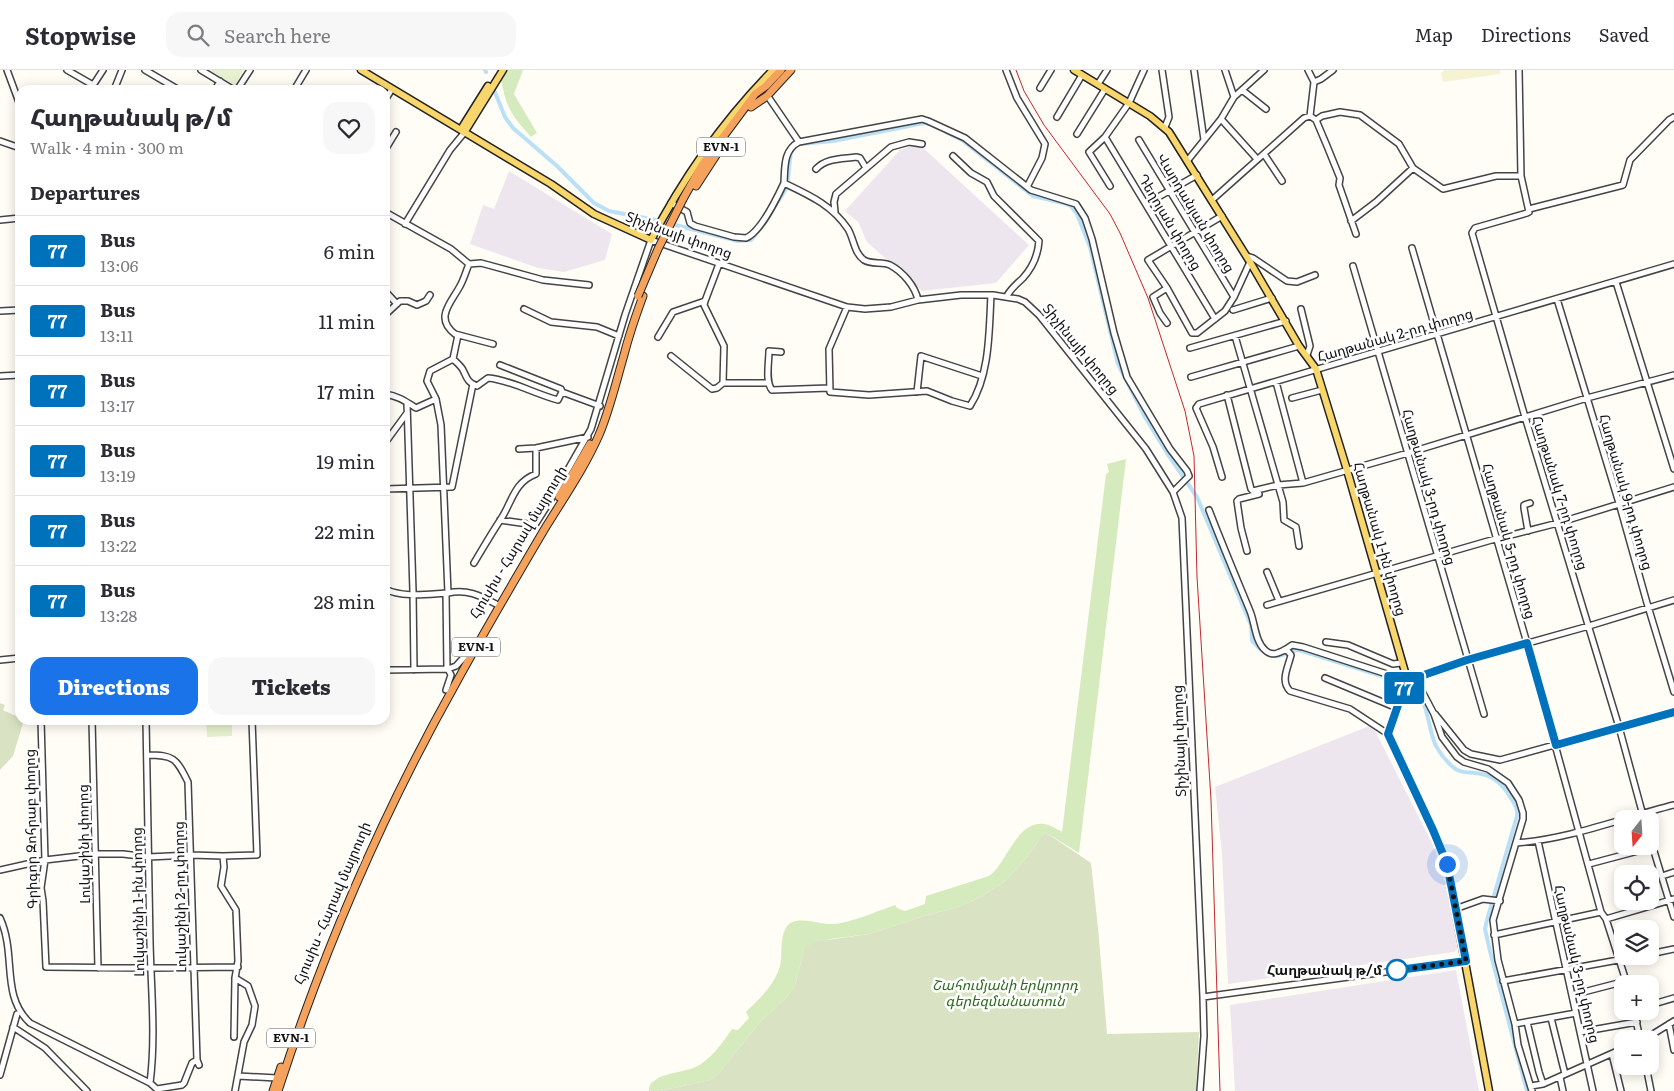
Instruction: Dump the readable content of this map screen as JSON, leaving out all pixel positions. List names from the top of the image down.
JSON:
{
  "streets": {
    "highway": ["EVN-1", "Հյուսիս - Հարավ մայրուղի"],
    "main road": ["Տիչինայի փողոց", "Հաղթանակ 1-ին փողոց"],
    "street": [
      "Վարդանյան փողոց",
      "Դեղոյան փողոց",
      "Հաղթանակ 2-րդ փողոց",
      "Հաղթանակ 3-րդ փողոց",
      "Հաղթանակ 9-րդ փողոց",
      "Հաղթանակ 7-րդ փողոց",
      "Հաղթանակ 5-րդ փողոց",
      "Գրիգոր Զոհրաբ փողոց",
      "Լուկաշինի փողոց",
      "Լուկաշինի 2-րդ փողոց",
      "Լուկաշինի 1-ին փողոց"
    ]
  },
  "crossings": [
    ["EVN-1", "Հյուսիս - Հարավ մայրուղի"],
    ["Հաղթանակ 2-րդ փողոց", "Հաղթանակ 3-րդ փողոց"],
    ["Հաղթանակ 2-րդ փողոց", "Հաղթանակ 9-րդ փողոց"],
    ["Հաղթանակ 2-րդ փողոց", "Հաղթանակ 7-րդ փողոց"],
    ["Հաղթանակ 2-րդ փողոց", "Հաղթանակ 1-ին փողոց"],
    ["Հաղթանակ 2-րդ փողոց", "Հաղթանակ 5-րդ փողոց"],
    ["Գրիգոր Զոհրաբ փողոց", "Լուկաշինի փողոց"],
    ["Լուկաշինի 2-րդ փողոց", "Լուկաշինի 1-ին փողոց"]
  ],
  "parks": ["Շահումյանի երկրորդ գերեզմանատուն"],
  "places": ["Հաղթանակ թ/մ"],
  "lines": ["bus line 77"],
  "north": "bottom",
  "page": {
    "header": "Stopwise",
    "search": "Search here",
    "nav": ["Map", "Directions", "Saved"],
    "on_map": "77",
    "heading": [
      ["Հաղթանակ թ/մ", "Walk · 4 min · 300 m"],
      "Departures"
    ],
    "list": [
      {
        "mark": "77",
        "name": "Bus",
        "note": "13:06",
        "value": "6 min"
      },
      {
        "mark": "77",
        "name": "Bus",
        "note": "13:11",
        "value": "11 min"
      },
      {
        "mark": "77",
        "name": "Bus",
        "note": "13:17",
        "value": "17 min"
      },
      {
        "mark": "77",
        "name": "Bus",
        "note": "13:19",
        "value": "19 min"
      },
      {
        "mark": "77",
        "name": "Bus",
        "note": "13:22",
        "value": "22 min"
      },
      {
        "mark": "77",
        "name": "Bus",
        "note": "13:28",
        "value": "28 min"
      }
    ],
    "buttons": ["Directions", "Tickets"],
    "map_buttons": ["+", "−"]
  }
}
